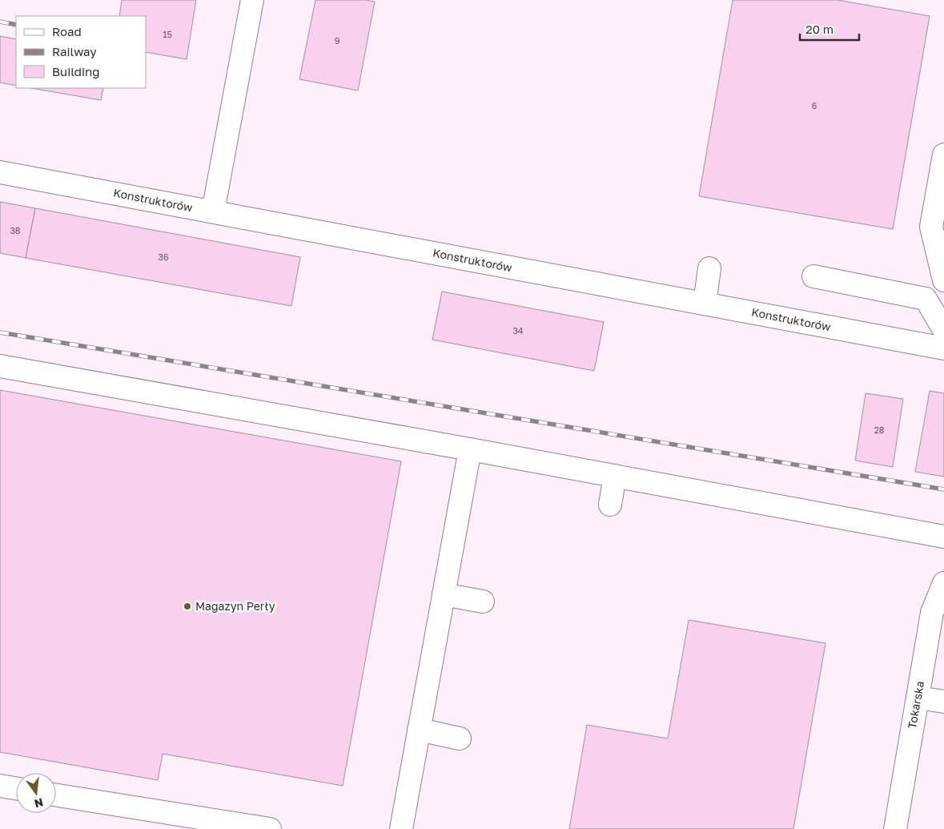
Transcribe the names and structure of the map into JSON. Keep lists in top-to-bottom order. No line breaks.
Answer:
{"streets":{"lane":["Konstruktorów","Tokarska"]},"places":["Magazyn Perły"],"house_numbers":["15","9","6","38","36","34","28"],"legend":["Road","Railway","Building"],"scale_bar":"20 m","north":"bottom"}
